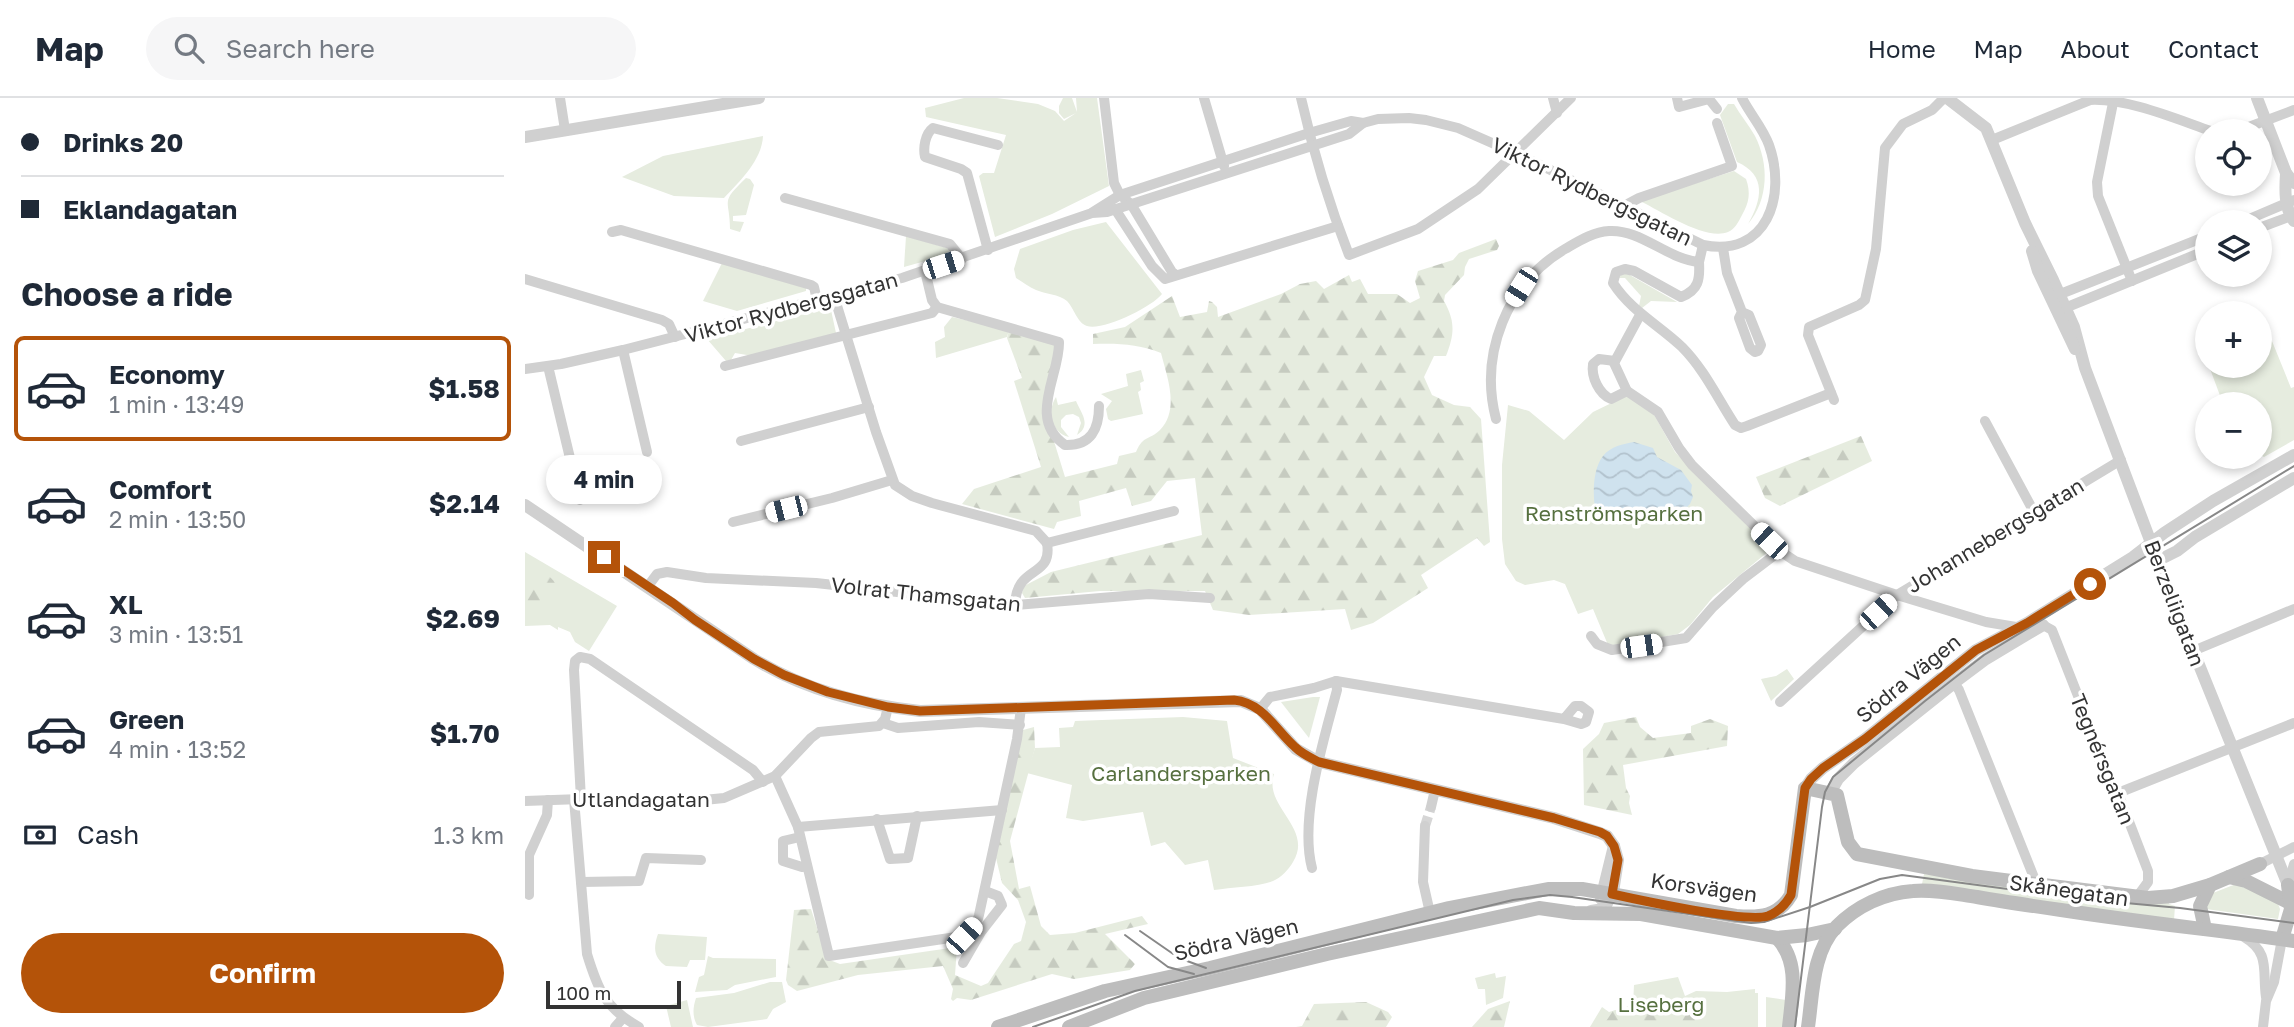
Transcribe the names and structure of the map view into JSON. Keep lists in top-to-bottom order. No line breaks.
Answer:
{"streets":{"main road":["Södra Vägen","Korsvägen","Skånegatan"],"street":["Viktor Rydbergsgatan","Johannebergsgatan","Volrat Thamsgatan","Berzeliigatan","Tegnérsgatan","Utlandagatan"]},"crossings":[["Johannebergsgatan","Berzeliigatan"],["Berzeliigatan","Södra Vägen"],["Södra Vägen","Tegnérsgatan"],["Södra Vägen","Korsvägen"],["Södra Vägen","Skånegatan"],["Tegnérsgatan","Skånegatan"],["Korsvägen","Skånegatan"]],"parks":["Renströmsparken","Carlandersparken","Liseberg"],"scale_bar":"100 m","page":{"header":"Map","search":"Search here","nav":["Home","Map","About","Contact"],"banner":["Drinks 20","Eklandagatan"],"map_buttons":["+","−"],"heading":"Choose a ride","list":[{"name":"Economy","note":"1 min · 13:49","value":"$1.58"},{"name":"Comfort","note":"2 min · 13:50","value":"$2.14"},{"name":"XL","note":"3 min · 13:51","value":"$2.69"},{"name":"Green","note":"4 min · 13:52","value":"$1.70"}],"bubble":"4 min","pay":["Cash","1.3 km"],"buttons":"Confirm","scale":"100 m"}}
